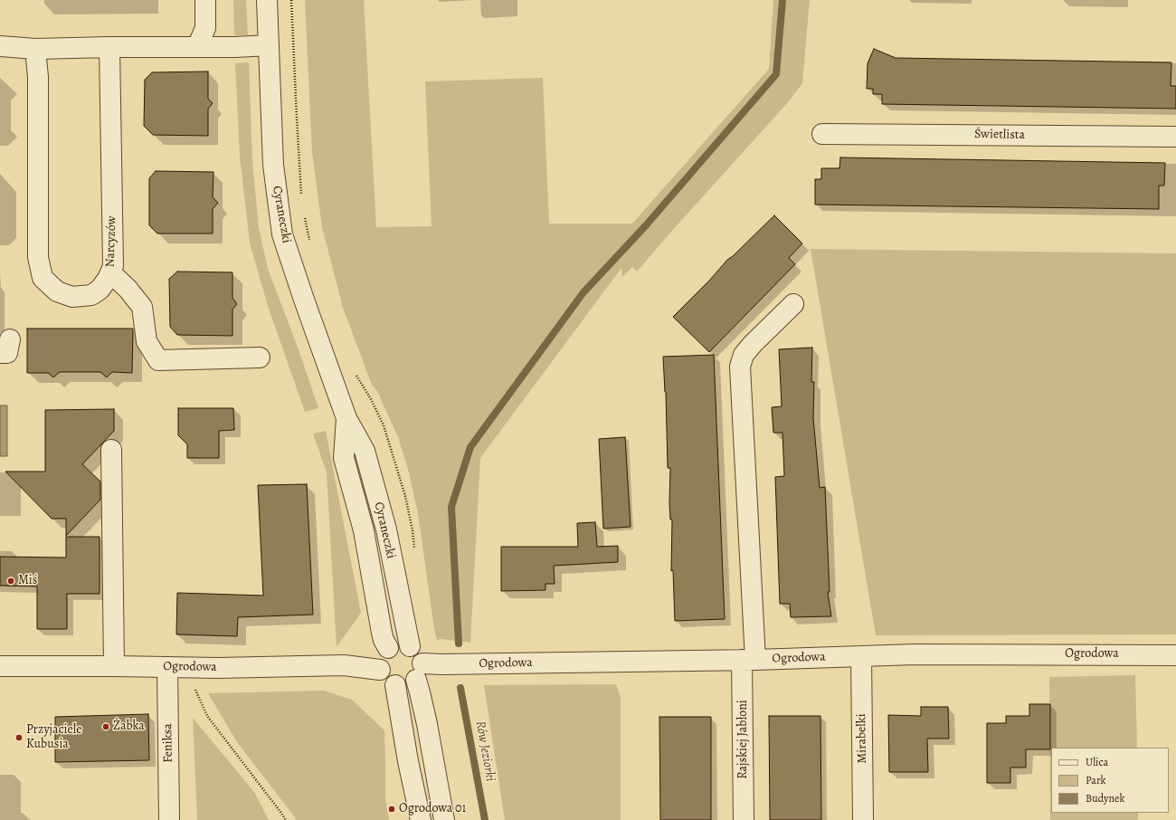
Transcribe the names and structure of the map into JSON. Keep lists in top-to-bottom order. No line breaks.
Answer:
{"streets":{"street":["Świetlista","Cyraneczki","Narcyzów","Ogrodowa","Mirabelki","Rajskiej Jabłoni","Feniksa"]},"crossings":[["Cyraneczki","Ogrodowa"],["Ogrodowa","Mirabelki"],["Ogrodowa","Rajskiej Jabłoni"],["Ogrodowa","Feniksa"]],"water":["Rów Jeziorki"],"places":["Miś","Żabka","Przyjaciele Kubusia","Ogrodowa 01"],"legend":["Ulica","Park","Budynek"]}
